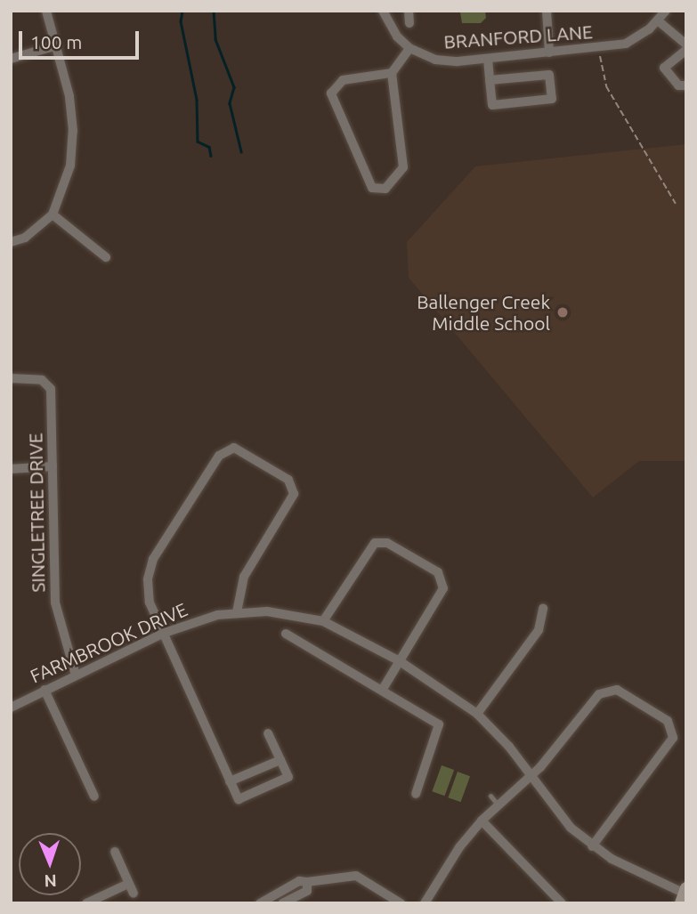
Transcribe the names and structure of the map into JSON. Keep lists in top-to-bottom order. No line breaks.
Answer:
{"streets":{"street":["BRANFORD LANE","SINGLETREE DRIVE","FARMBROOK DRIVE"]},"crossings":[["SINGLETREE DRIVE","FARMBROOK DRIVE"]],"places":["Ballenger Creek Middle School"],"scale_bar":"100 m","north":"bottom"}
